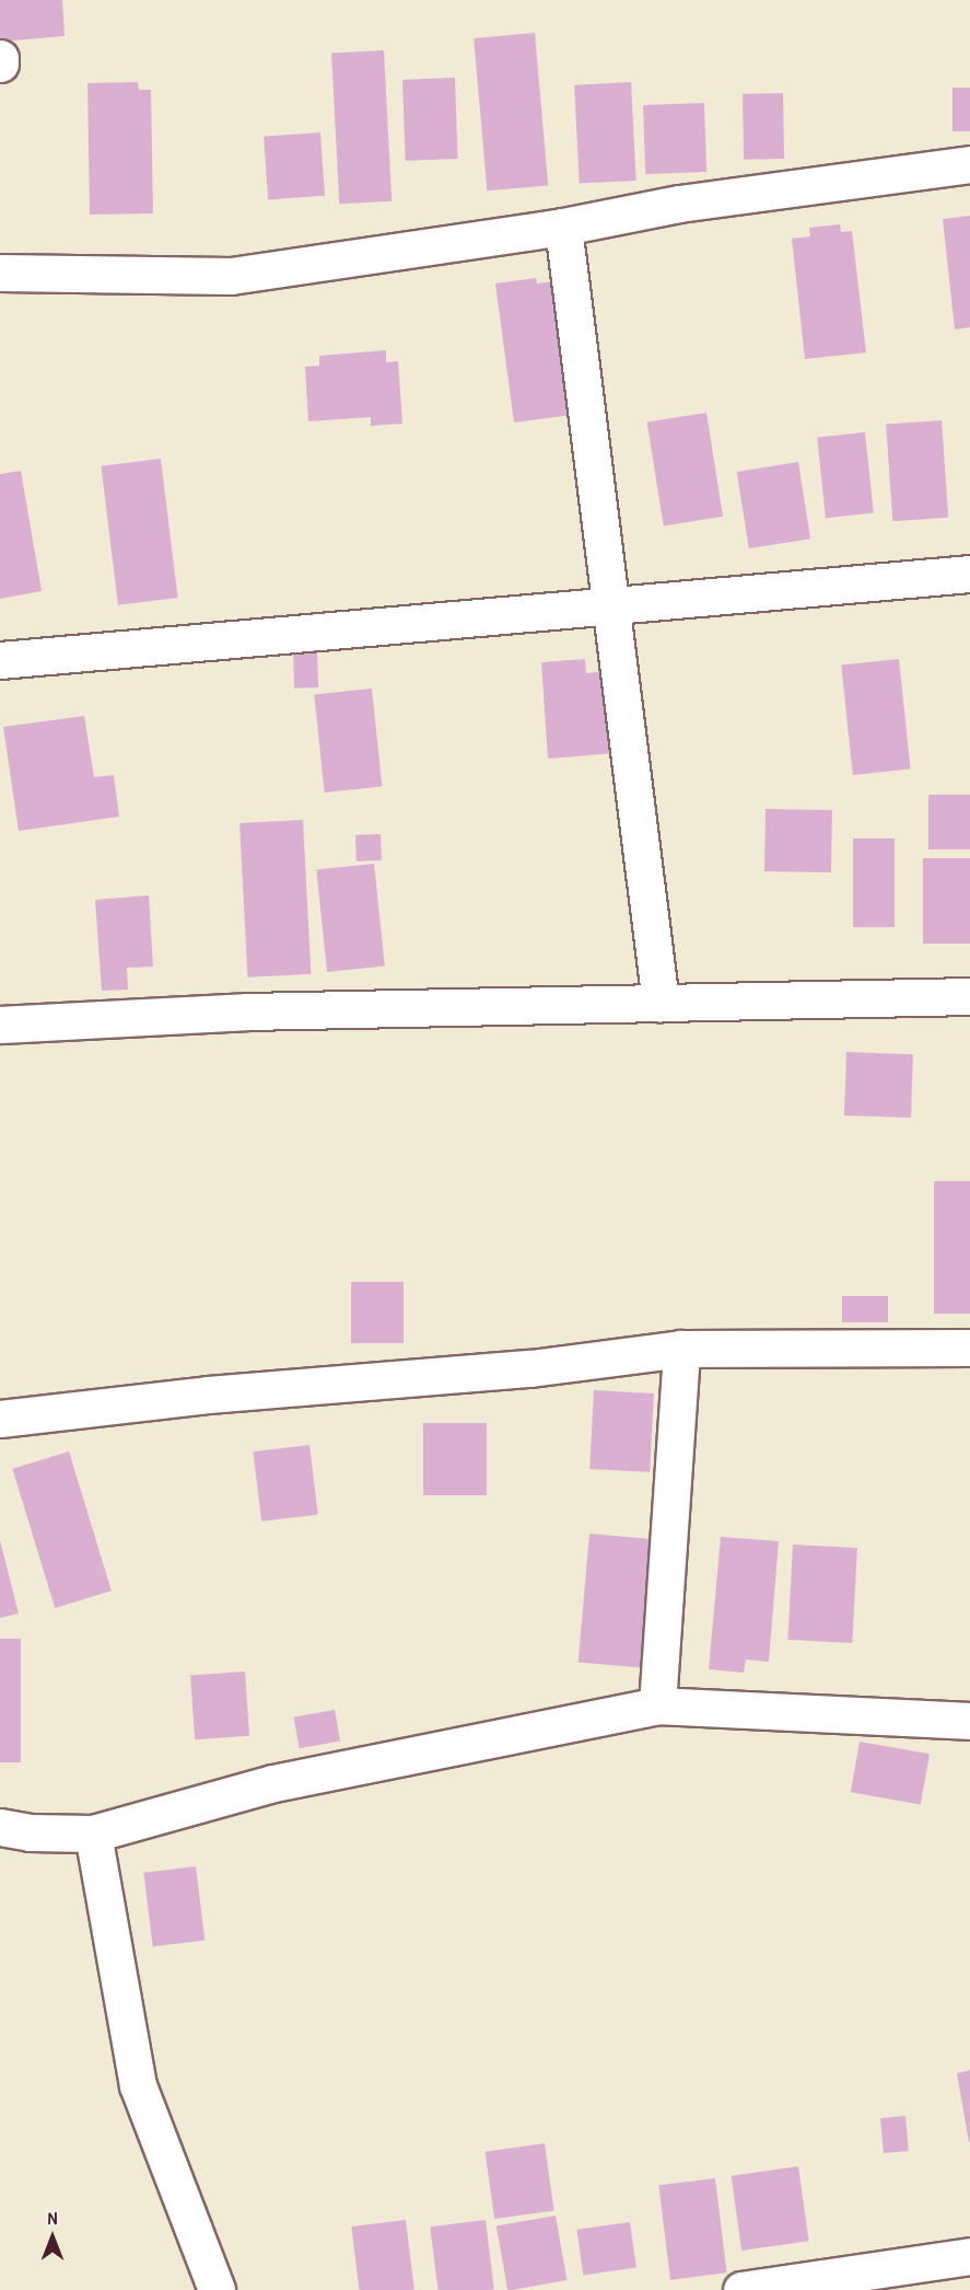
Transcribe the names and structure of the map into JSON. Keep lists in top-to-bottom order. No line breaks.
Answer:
{"north":"top"}
